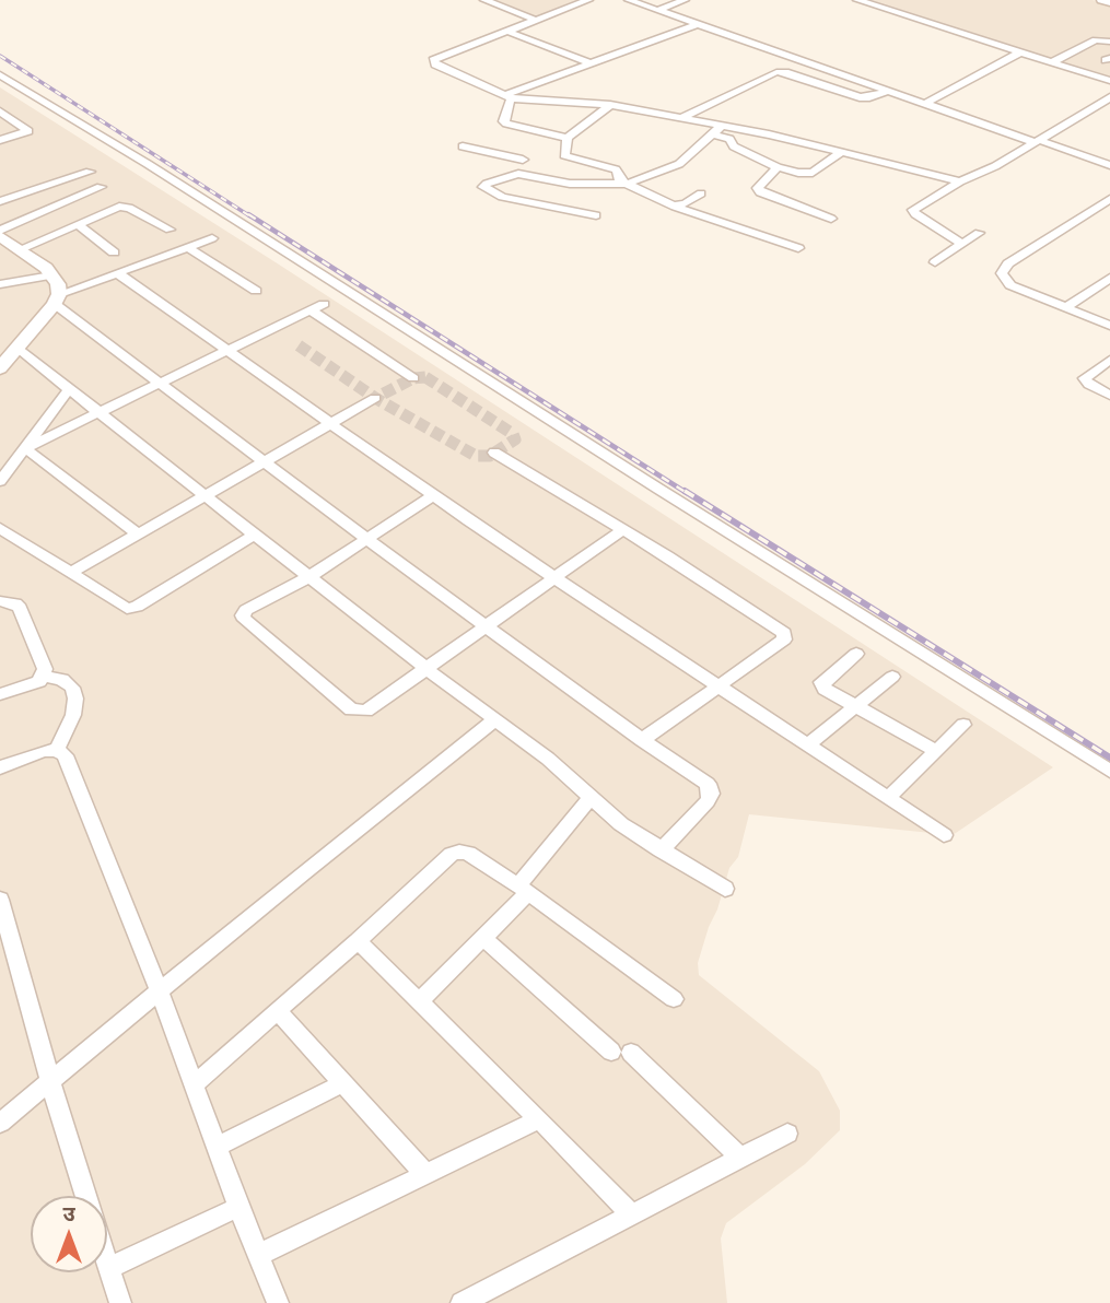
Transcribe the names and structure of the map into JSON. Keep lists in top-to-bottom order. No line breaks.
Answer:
{"north":"top"}
